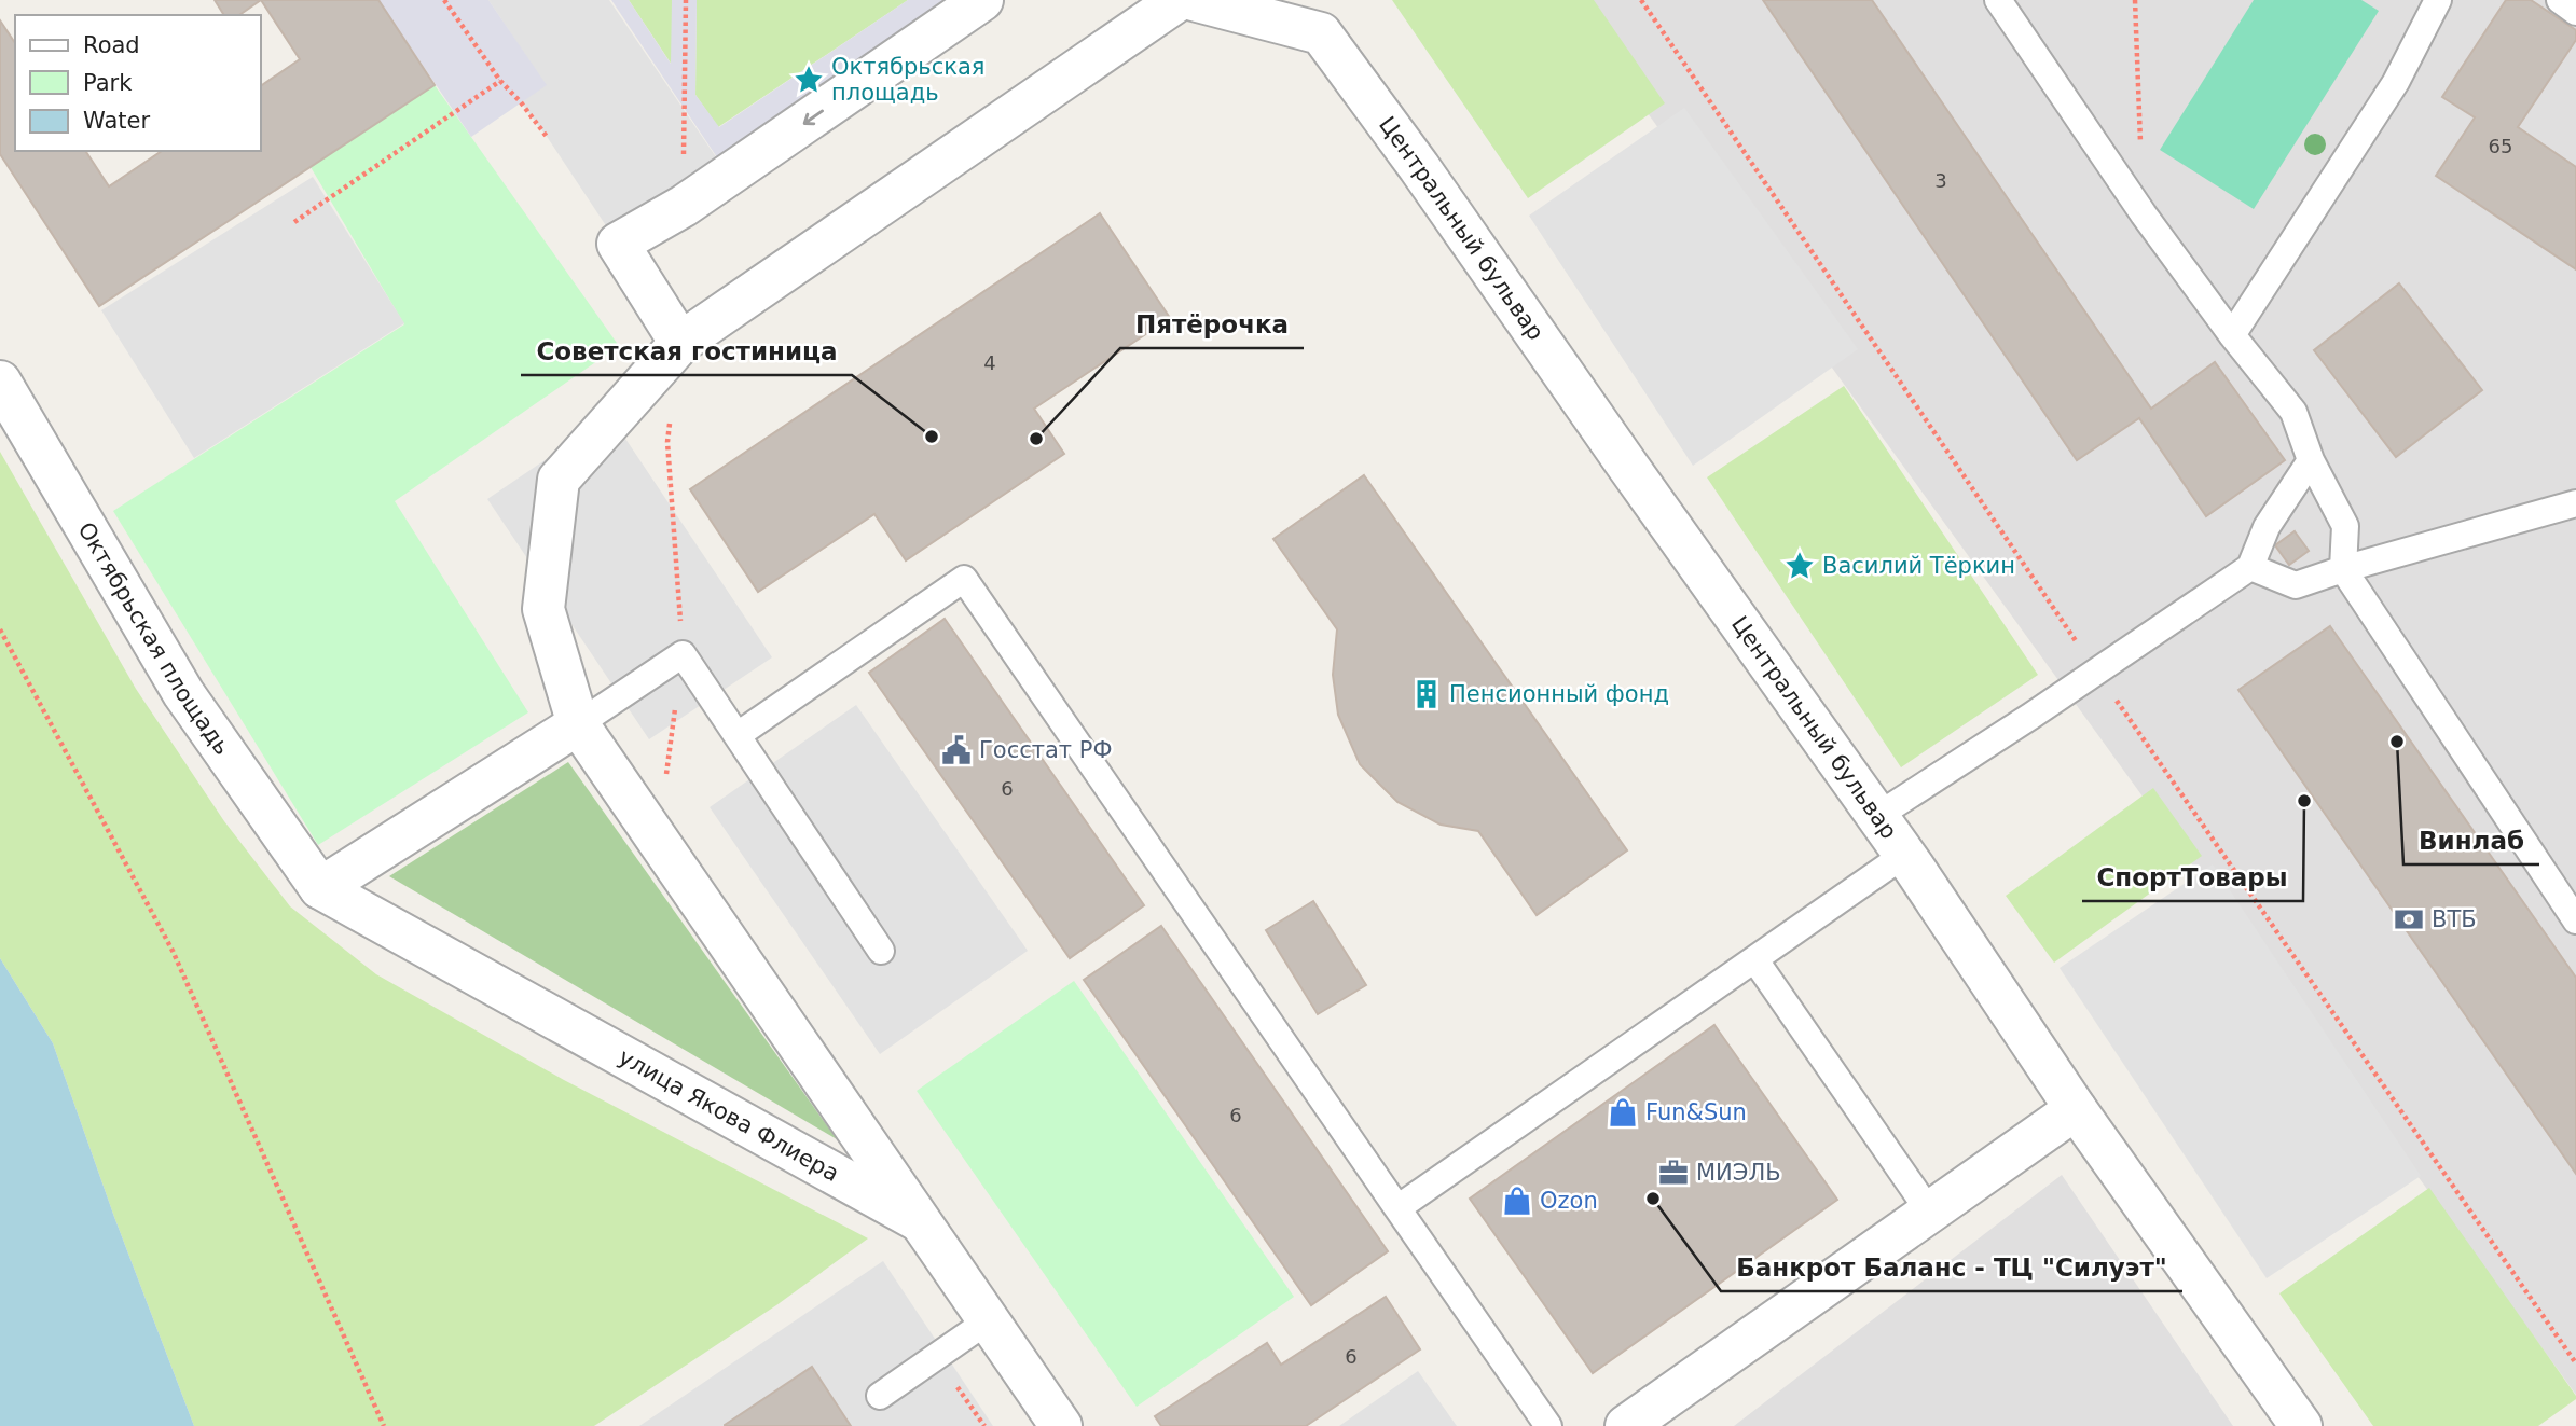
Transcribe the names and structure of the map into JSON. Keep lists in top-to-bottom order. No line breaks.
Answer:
{"streets":{"street":["Центральный бульвар","Октябрьская площадь","улица Якова Флиера"]},"crossings":[["Октябрьская площадь","улица Якова Флиера"]],"places":{"place":["Октябрьская площадь","Василий Тёркин"],"other":["Советская гостиница","Пятёрочка","Винлаб","СпортТовары","Банкрот Баланс - ТЦ \"Силуэт\""],"building":["Пенсионный фонд"],"public building":["Госстат РФ"],"bank":["ВТБ"],"shop":["Fun&Sun","Ozon"],"office":["МИЭЛЬ"]},"house_numbers":["65","3","4","6","6","6"],"legend":["Road","Park","Water"]}
